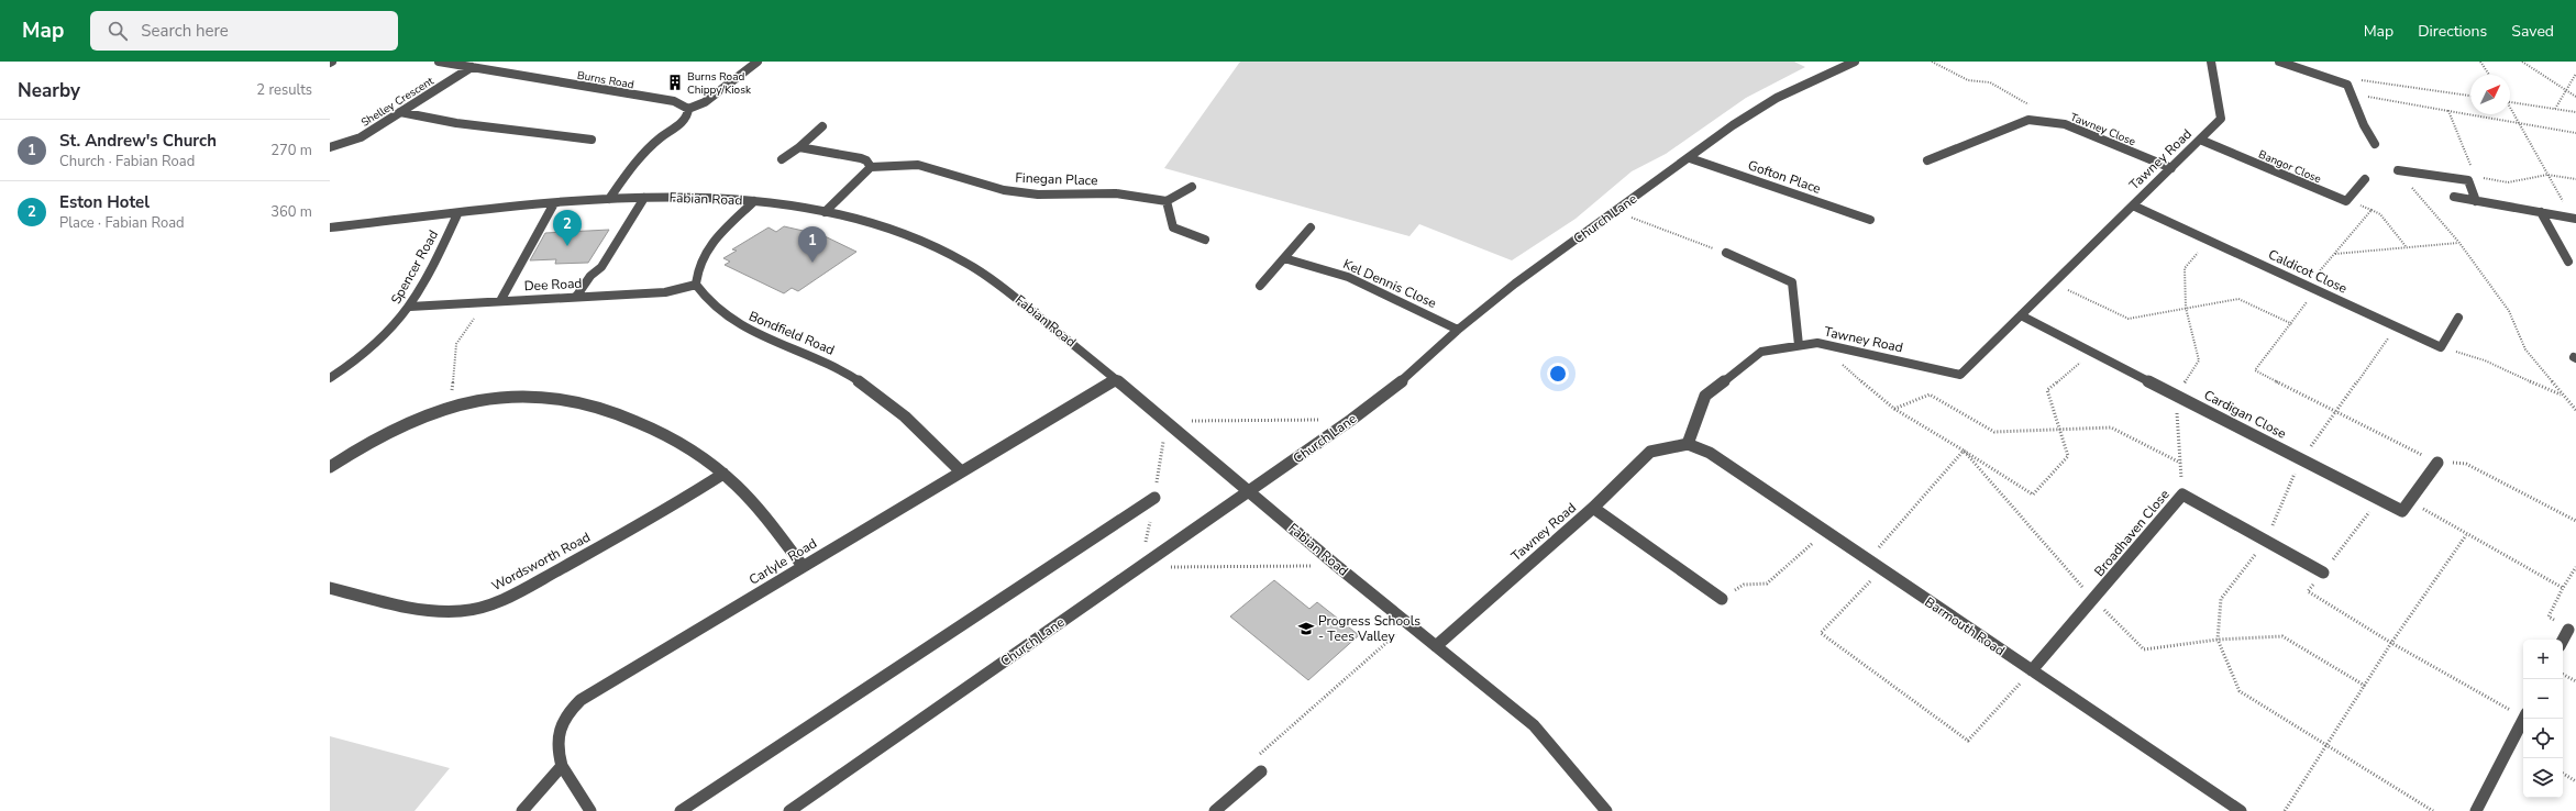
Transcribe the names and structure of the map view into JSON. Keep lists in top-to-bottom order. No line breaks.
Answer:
{"streets":{"street":["Burns Road","Shelley Crescent","Tawney Close","Tawney Road","Bangor Close","Gofton Place","Finegan Place","Fabian Road","Church Lane","Spencer Road","Caldicot Close","Kel Dennis Close","Dee Road","Bondfield Road","Cardigan Close","Broadhaven Close","Wordsworth Road","Carlyle Road","Barmouth Road"]},"crossings":[["Burns Road","Shelley Crescent"],["Tawney Close","Tawney Road"],["Tawney Road","Bangor Close"],["Tawney Road","Fabian Road"],["Tawney Road","Caldicot Close"],["Tawney Road","Cardigan Close"],["Tawney Road","Barmouth Road"],["Gofton Place","Church Lane"],["Fabian Road","Church Lane"],["Fabian Road","Spencer Road"],["Fabian Road","Carlyle Road"],["Church Lane","Kel Dennis Close"],["Spencer Road","Dee Road"],["Dee Road","Bondfield Road"],["Bondfield Road","Carlyle Road"],["Broadhaven Close","Barmouth Road"]],"places":{"building":["Burns Road Chippy/Kiosk"],"school or university":["Progress Schools - Tees Valley"]},"north":"top right","page":{"header":"Map","search":"Search here","nav":["Map","Directions","Saved"],"heading":["Nearby","2 results"],"list":[{"mark":"1","name":"St. Andrew's Church","note":"Church · Fabian Road","value":"270 m"},{"mark":"2","name":"Eston Hotel","note":"Place · Fabian Road","value":"360 m"}],"pins":["2","1"],"map_buttons":["+","−"]}}
